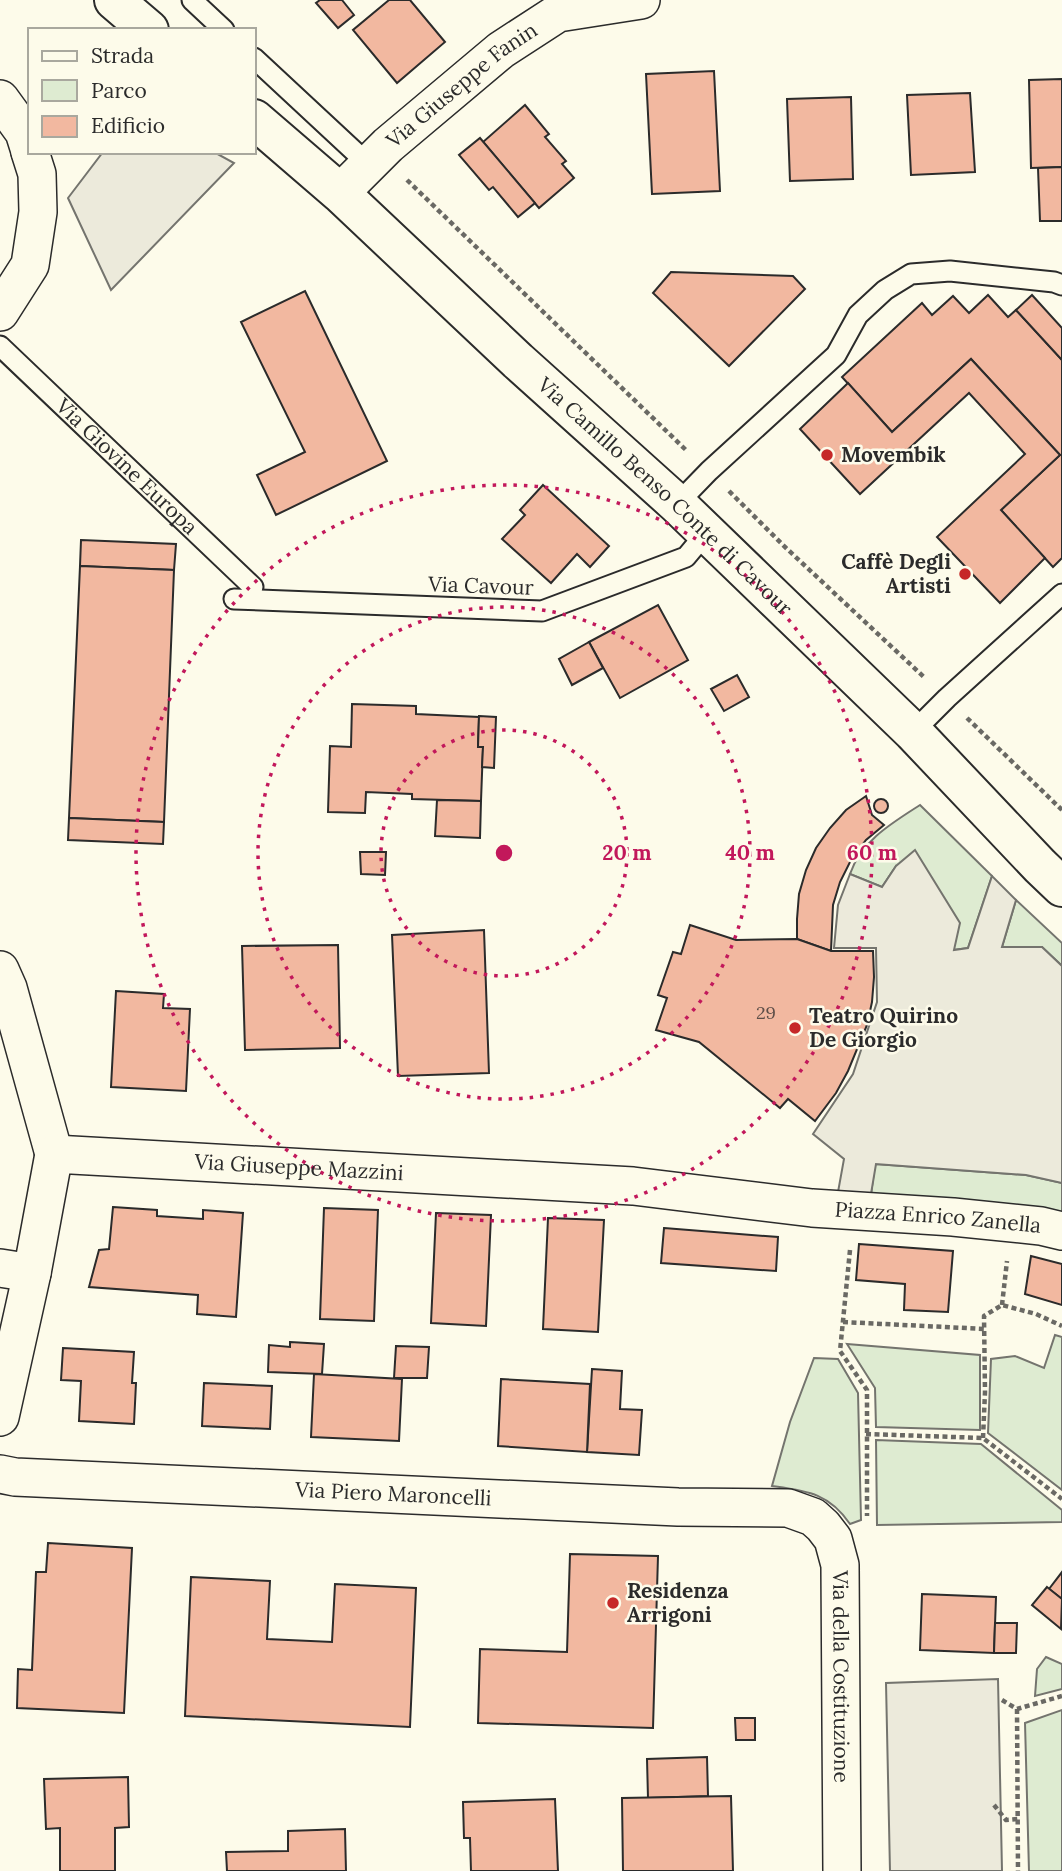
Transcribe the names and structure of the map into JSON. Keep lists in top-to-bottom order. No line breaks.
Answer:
{"streets":{"main road":["Via Camillo Benso Conte di Cavour"],"street":["Via Giuseppe Fanin","Via Giuseppe Mazzini","Piazza Enrico Zanella","Via Piero Maroncelli","Via della Costituzione"],"lane":["Via Giovine Europa","Via Cavour"]},"crossings":[["Via Giuseppe Fanin","Via Camillo Benso Conte di Cavour"],["Via Camillo Benso Conte di Cavour","Via Cavour"],["Via Giuseppe Mazzini","Piazza Enrico Zanella"],["Via Piero Maroncelli","Via della Costituzione"]],"places":["Movembik","Caffè Degli Artisti","Teatro Quirino De Giorgio","Residenza Arrigoni"],"house_numbers":["29"],"legend":["Strada","Parco","Edificio"],"rings":["20 m","40 m","60 m"]}
